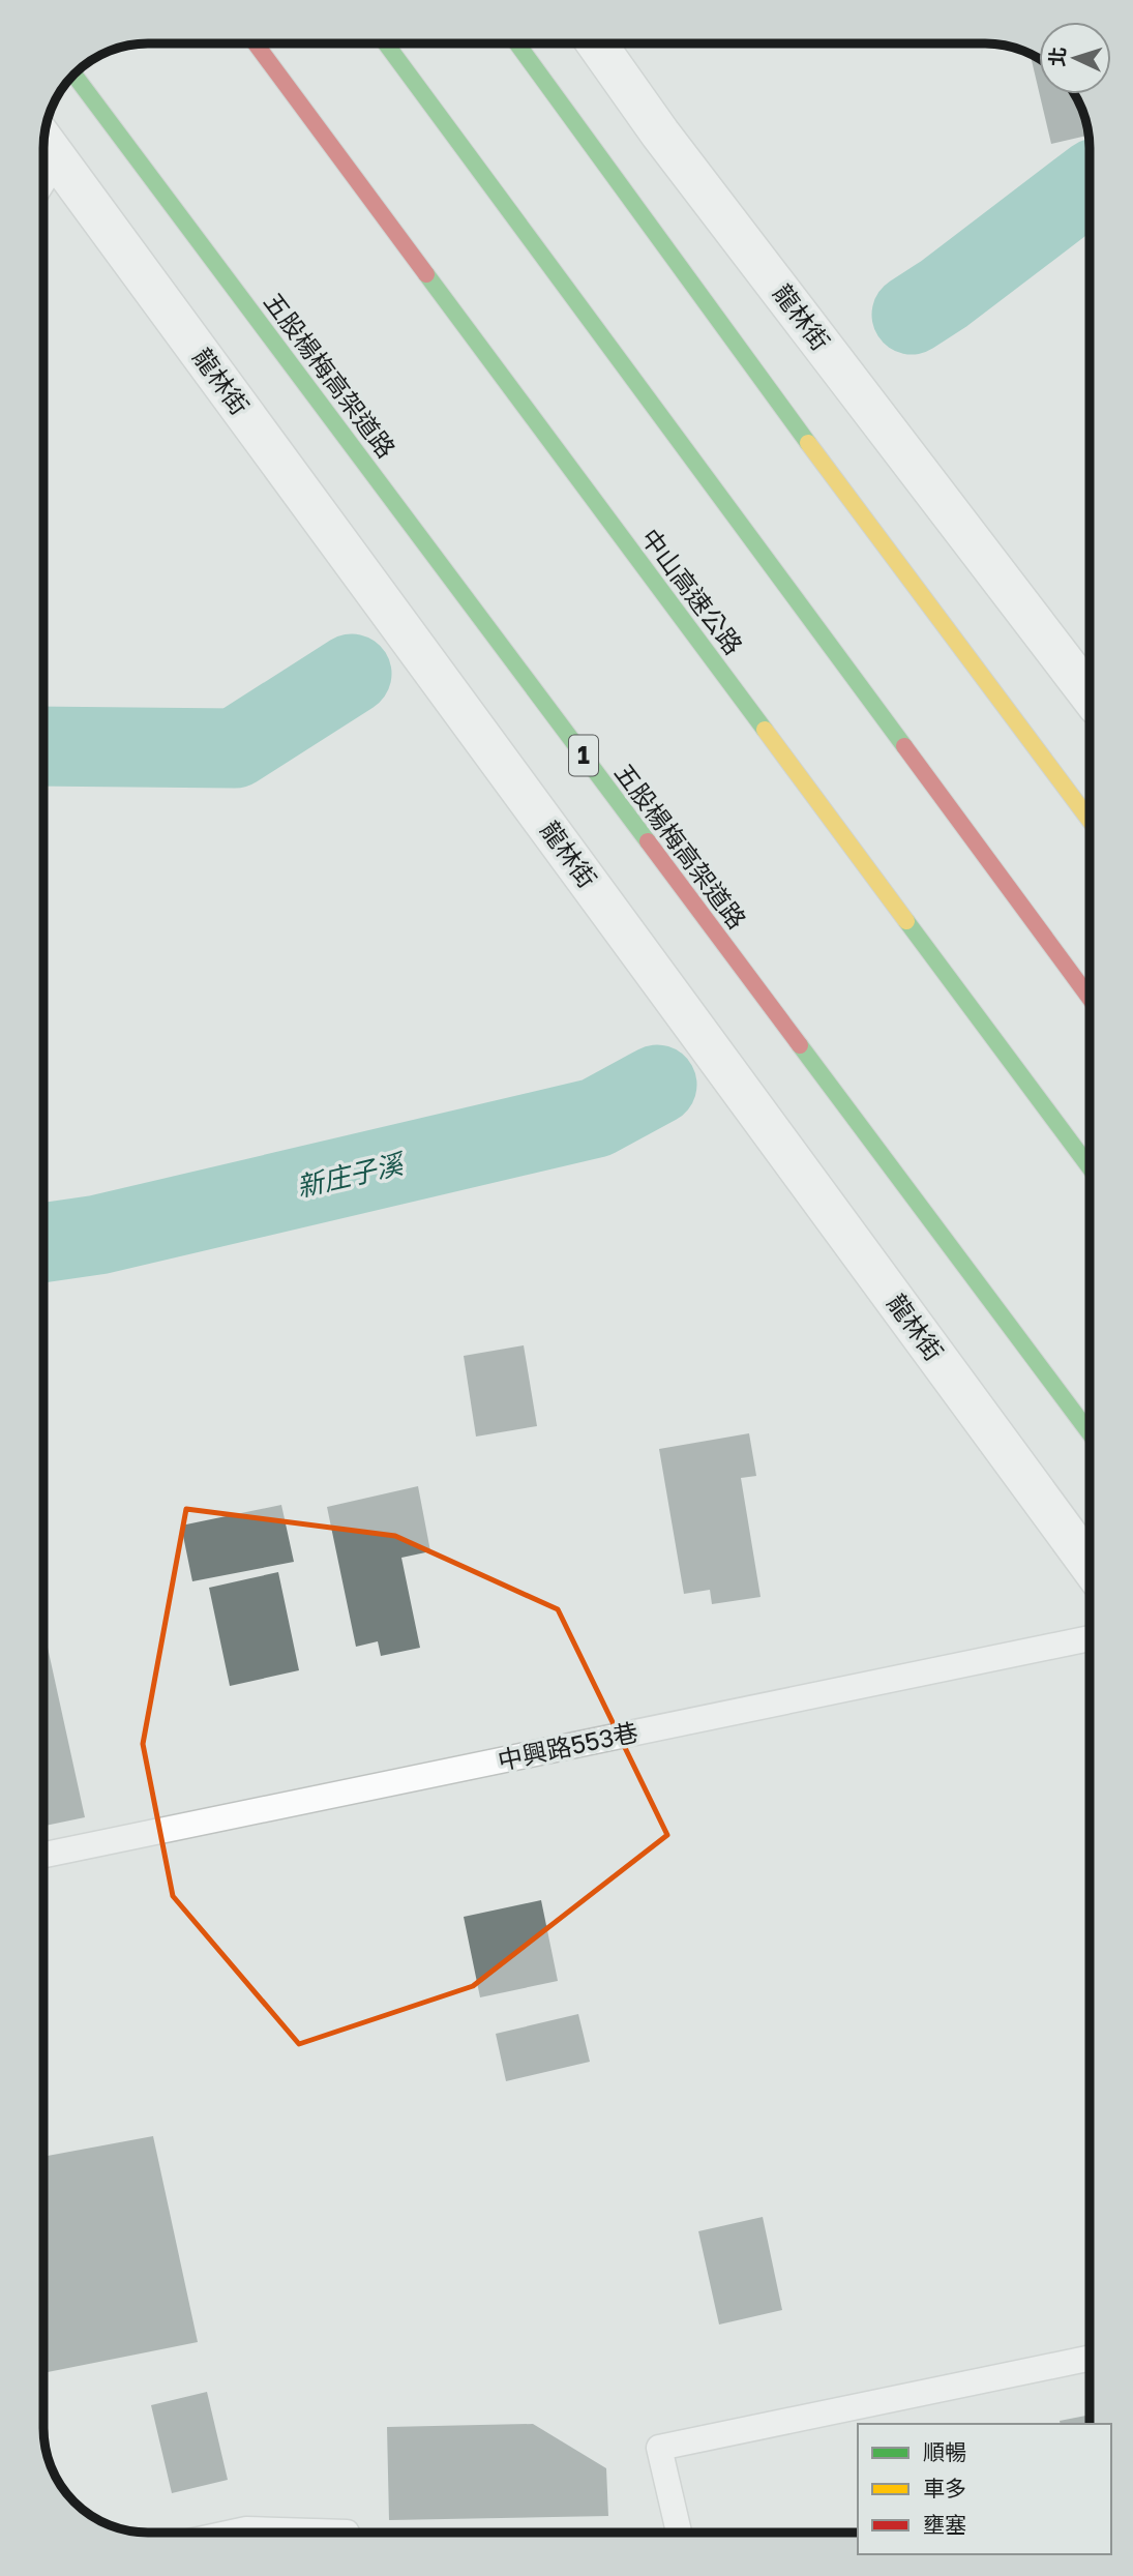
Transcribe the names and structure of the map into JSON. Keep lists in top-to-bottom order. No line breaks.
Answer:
{"streets":{"highway":["五股楊梅高架道路","中山高速公路","1"],"street":["龍林街"],"lane":["中興路553巷"]},"water":["新庄子溪"],"legend":["順暢","車多","壅塞"],"north":"left"}
